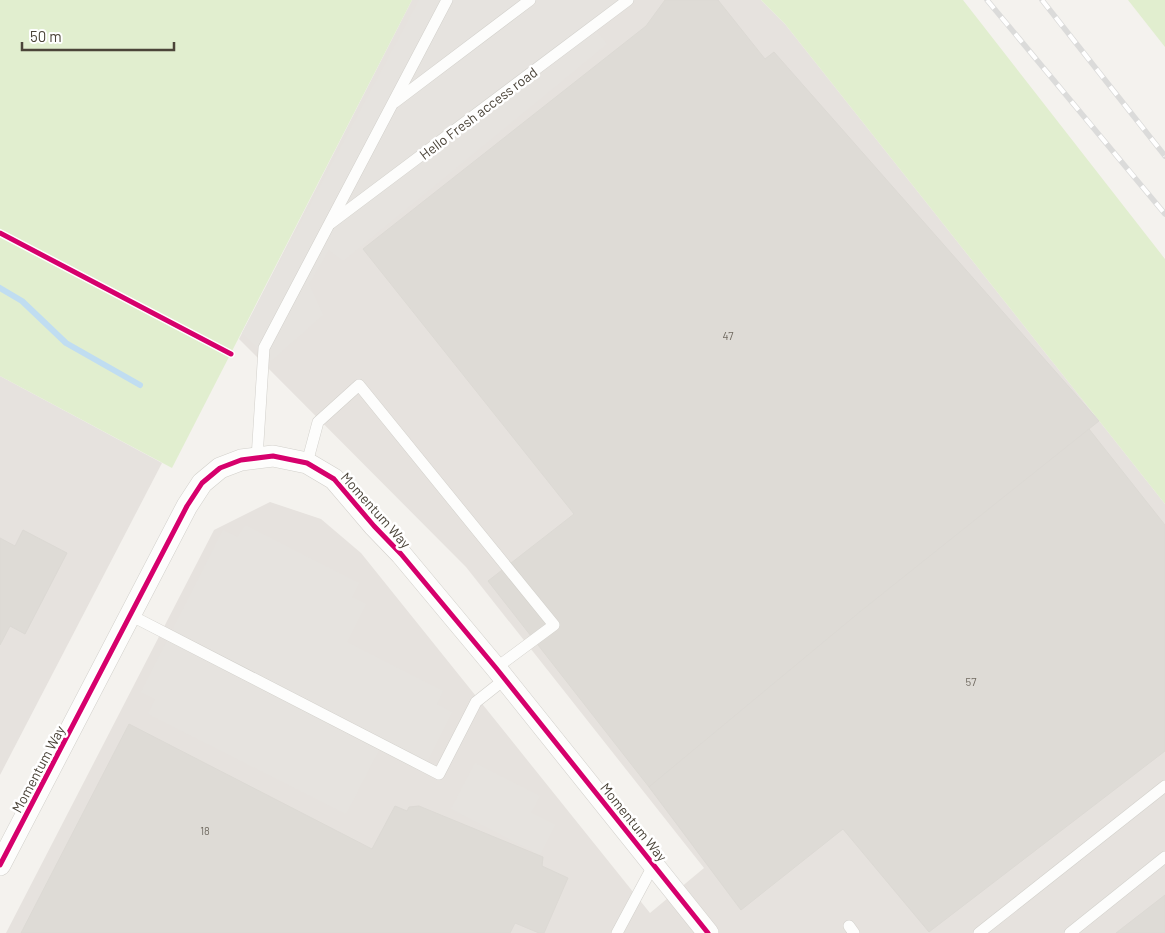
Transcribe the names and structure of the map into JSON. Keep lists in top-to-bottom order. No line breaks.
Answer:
{"streets":{"street":["Momentum Way"],"lane":["Hello Fresh access road"]},"crossings":[["Hello Fresh access road","Momentum Way"]],"house_numbers":["47","57","18"],"scale_bar":"50 m"}
